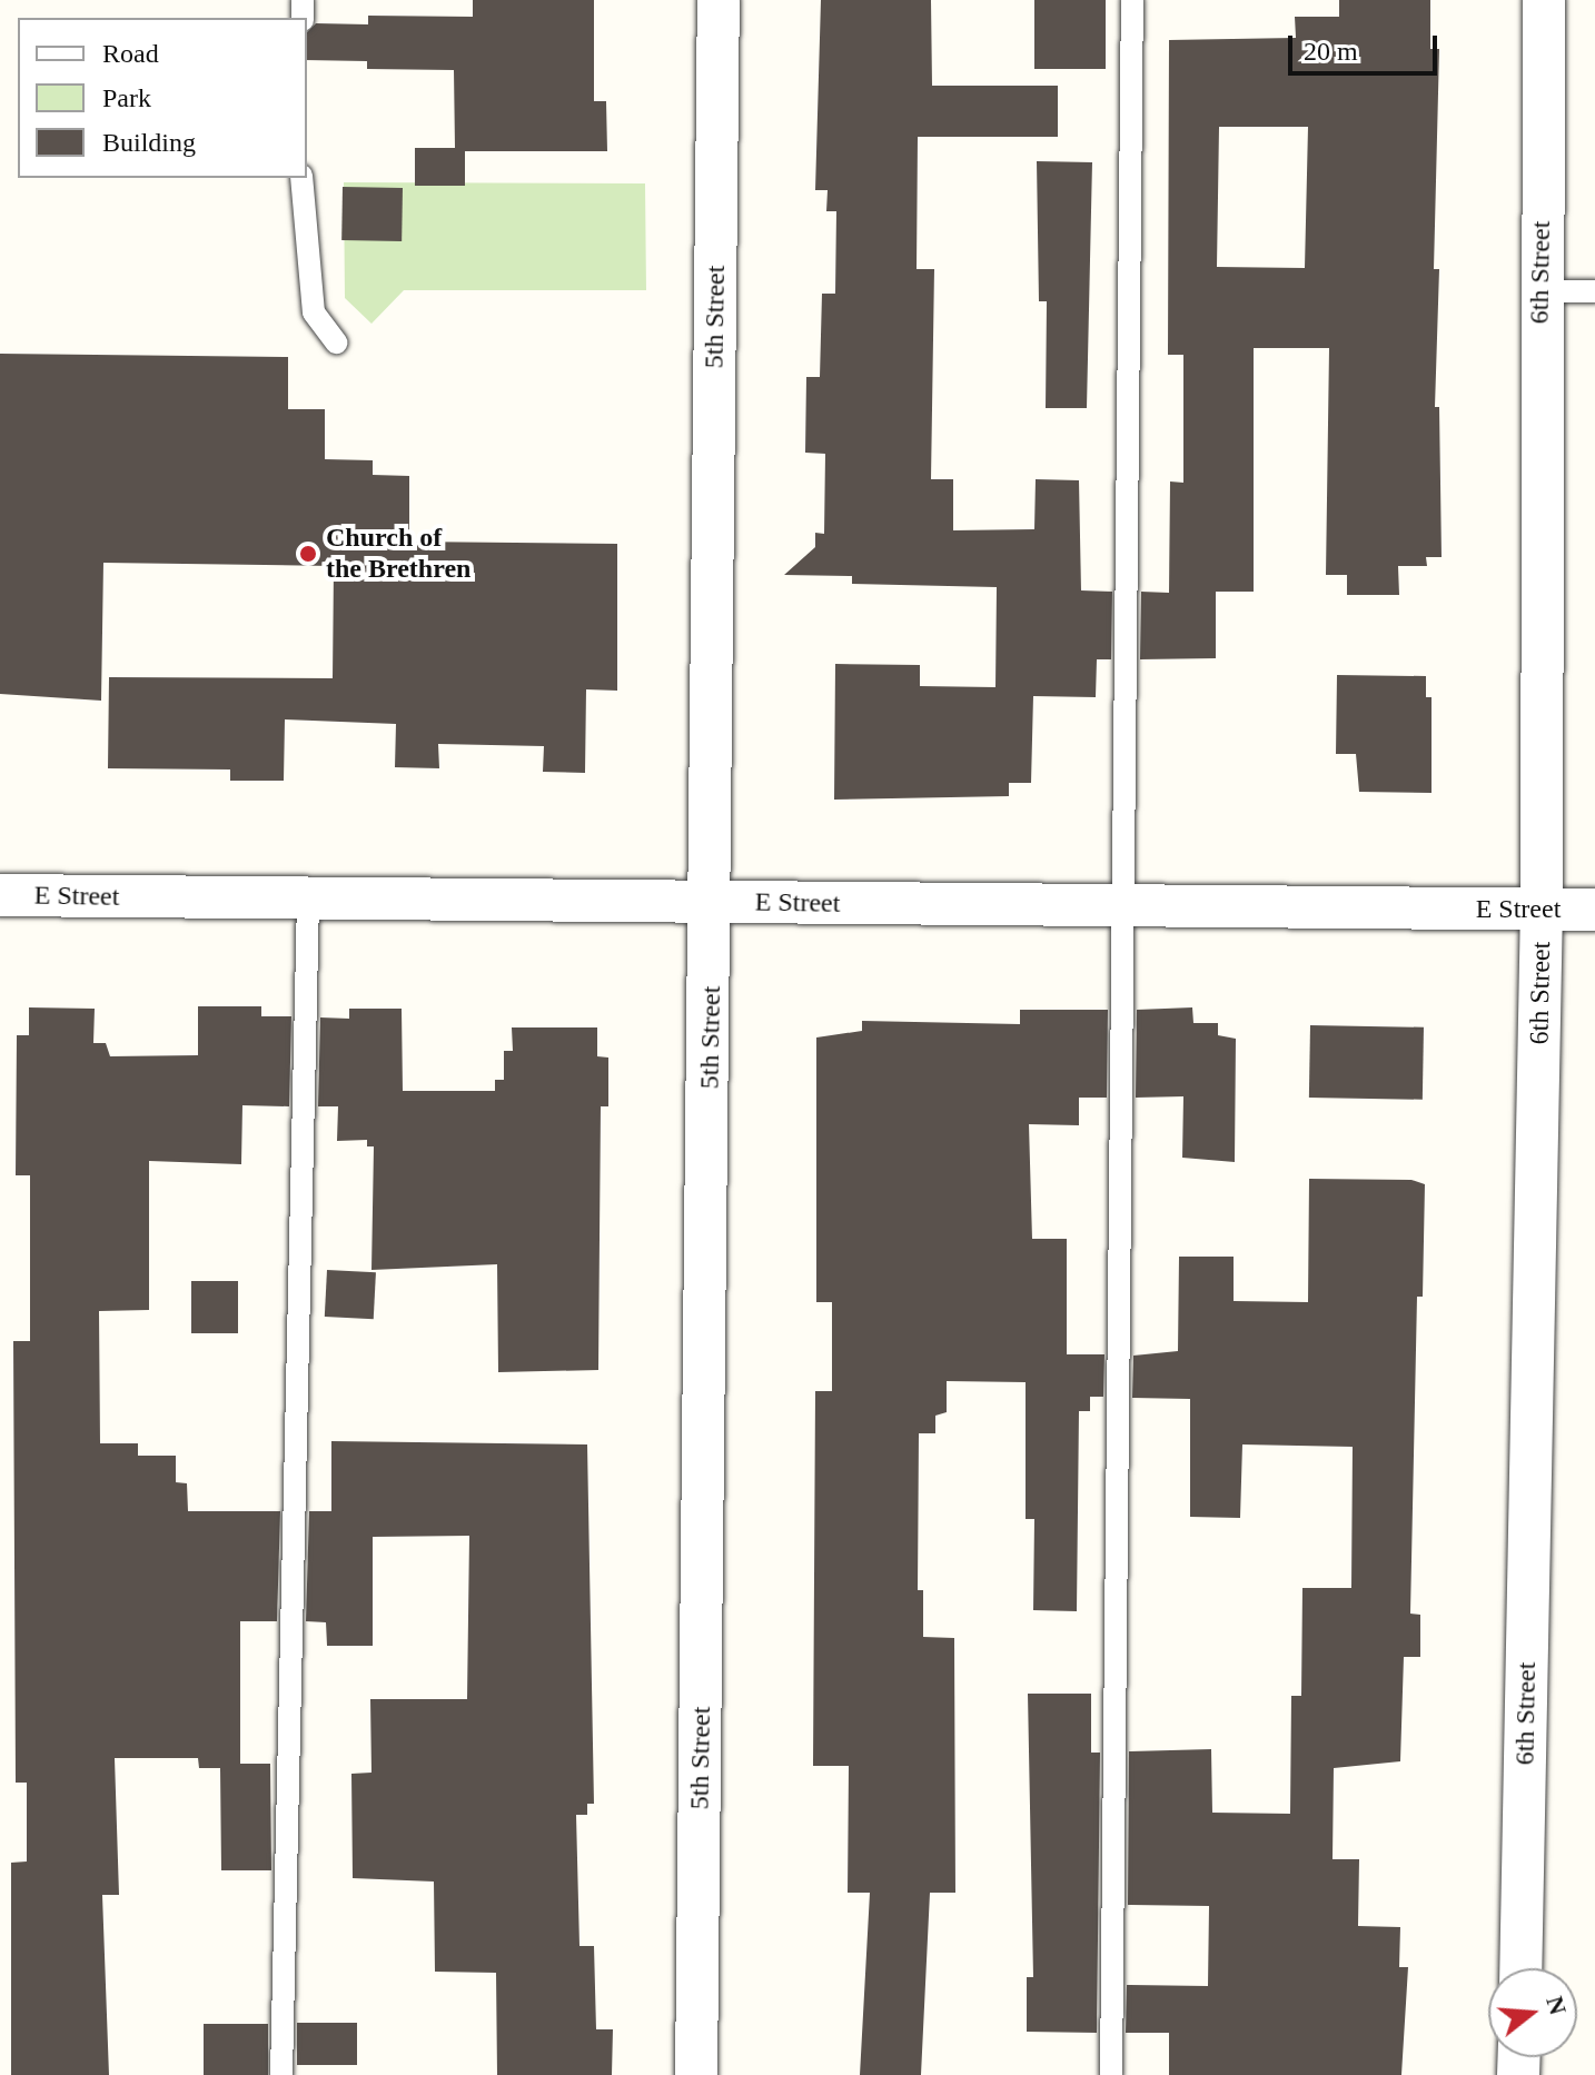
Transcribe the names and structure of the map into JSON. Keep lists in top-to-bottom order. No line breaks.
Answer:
{"streets":{"street":["6th Street","5th Street","E Street"]},"crossings":[["6th Street","E Street"],["5th Street","E Street"]],"places":["Church of the Brethren"],"legend":["Road","Park","Building"],"scale_bar":"20 m","north":"right"}
